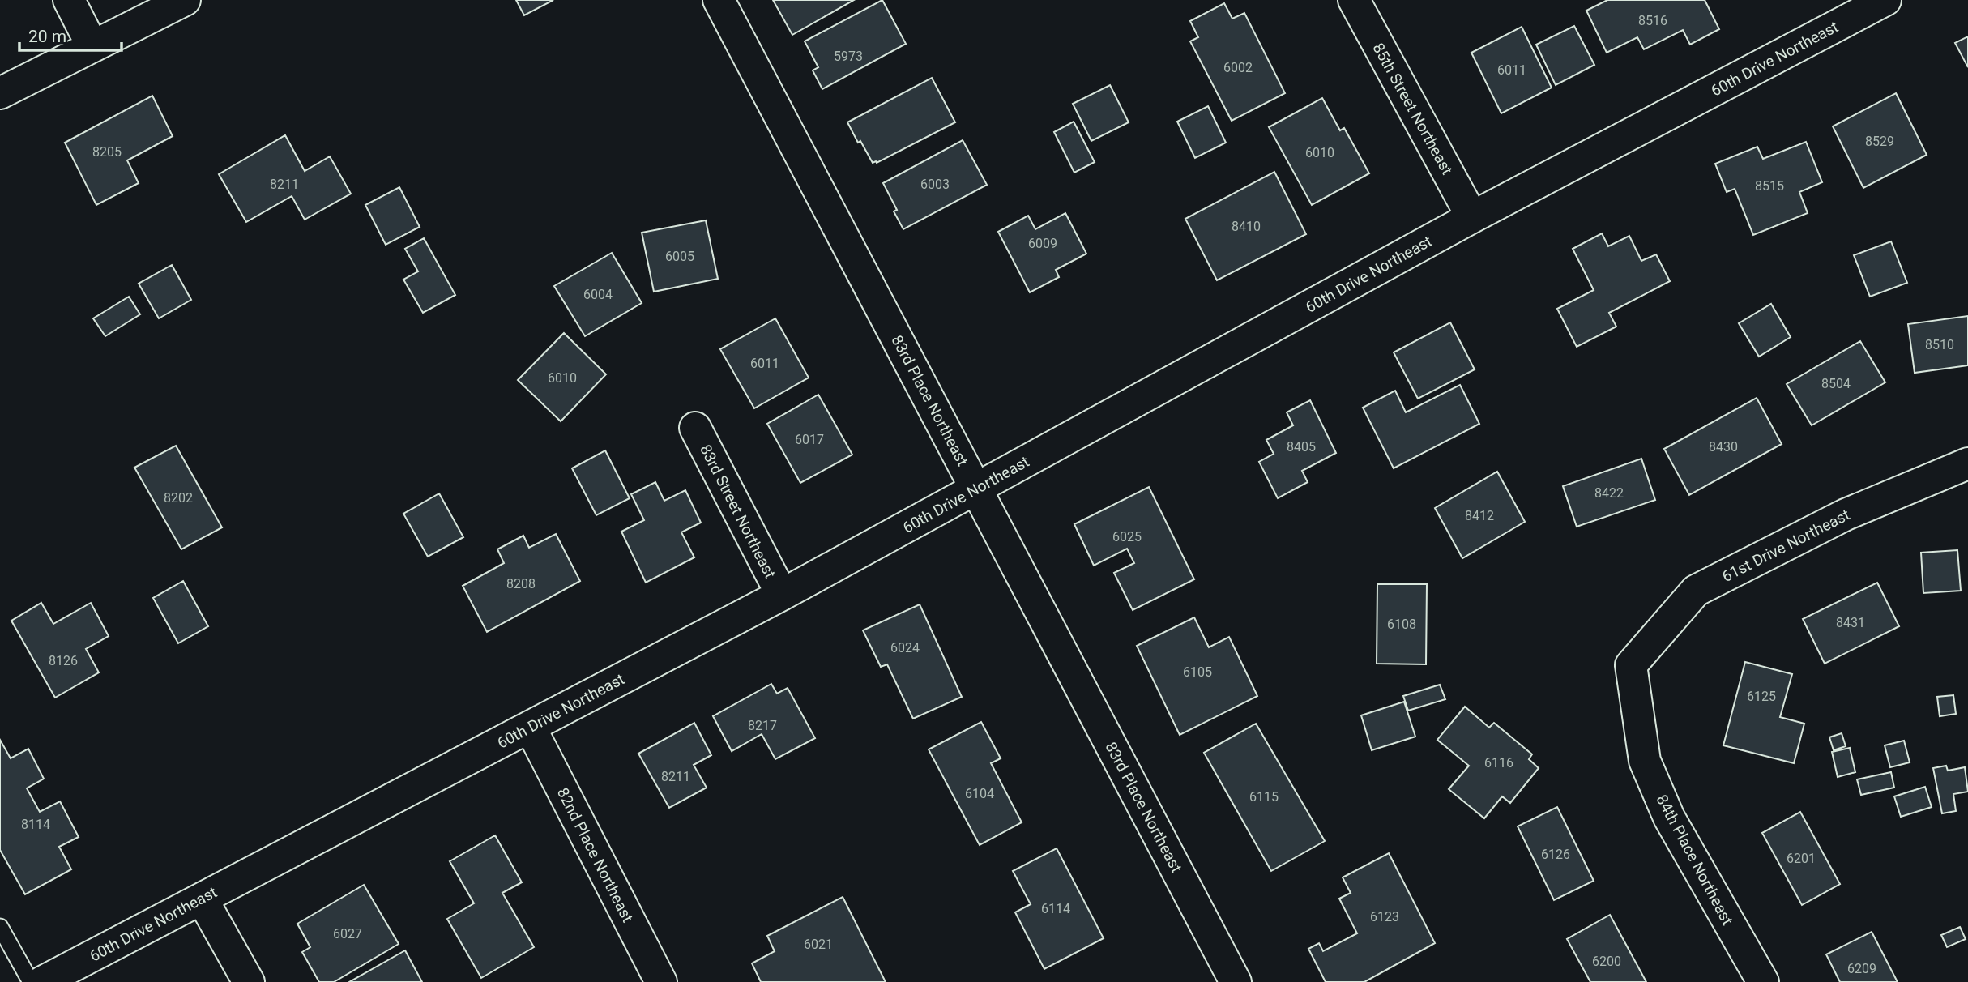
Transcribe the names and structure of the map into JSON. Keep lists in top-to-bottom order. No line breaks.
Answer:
{"streets":{"street":["60th Drive Northeast","85th Street Northeast","83rd Place Northeast","83rd Street Northeast","61st Drive Northeast","82nd Place Northeast","84th Place Northeast"]},"crossings":[["60th Drive Northeast","85th Street Northeast"],["60th Drive Northeast","83rd Place Northeast"],["60th Drive Northeast","83rd Street Northeast"],["60th Drive Northeast","82nd Place Northeast"],["61st Drive Northeast","84th Place Northeast"]],"house_numbers":["8516","5973","6002","6011","8529","8205","6010","8211","6003","8515","8410","6009","6005","6004","8510","6011","6010","8504","6017","8405","8430","8422","8202","8412","6025","8208","8431","6108","6024","8126","6105","6125","8217","6116","8211","6104","6115","8114","6126","6201","6114","6123","6027","6021","6200","6209"],"scale_bar":"20 m"}
